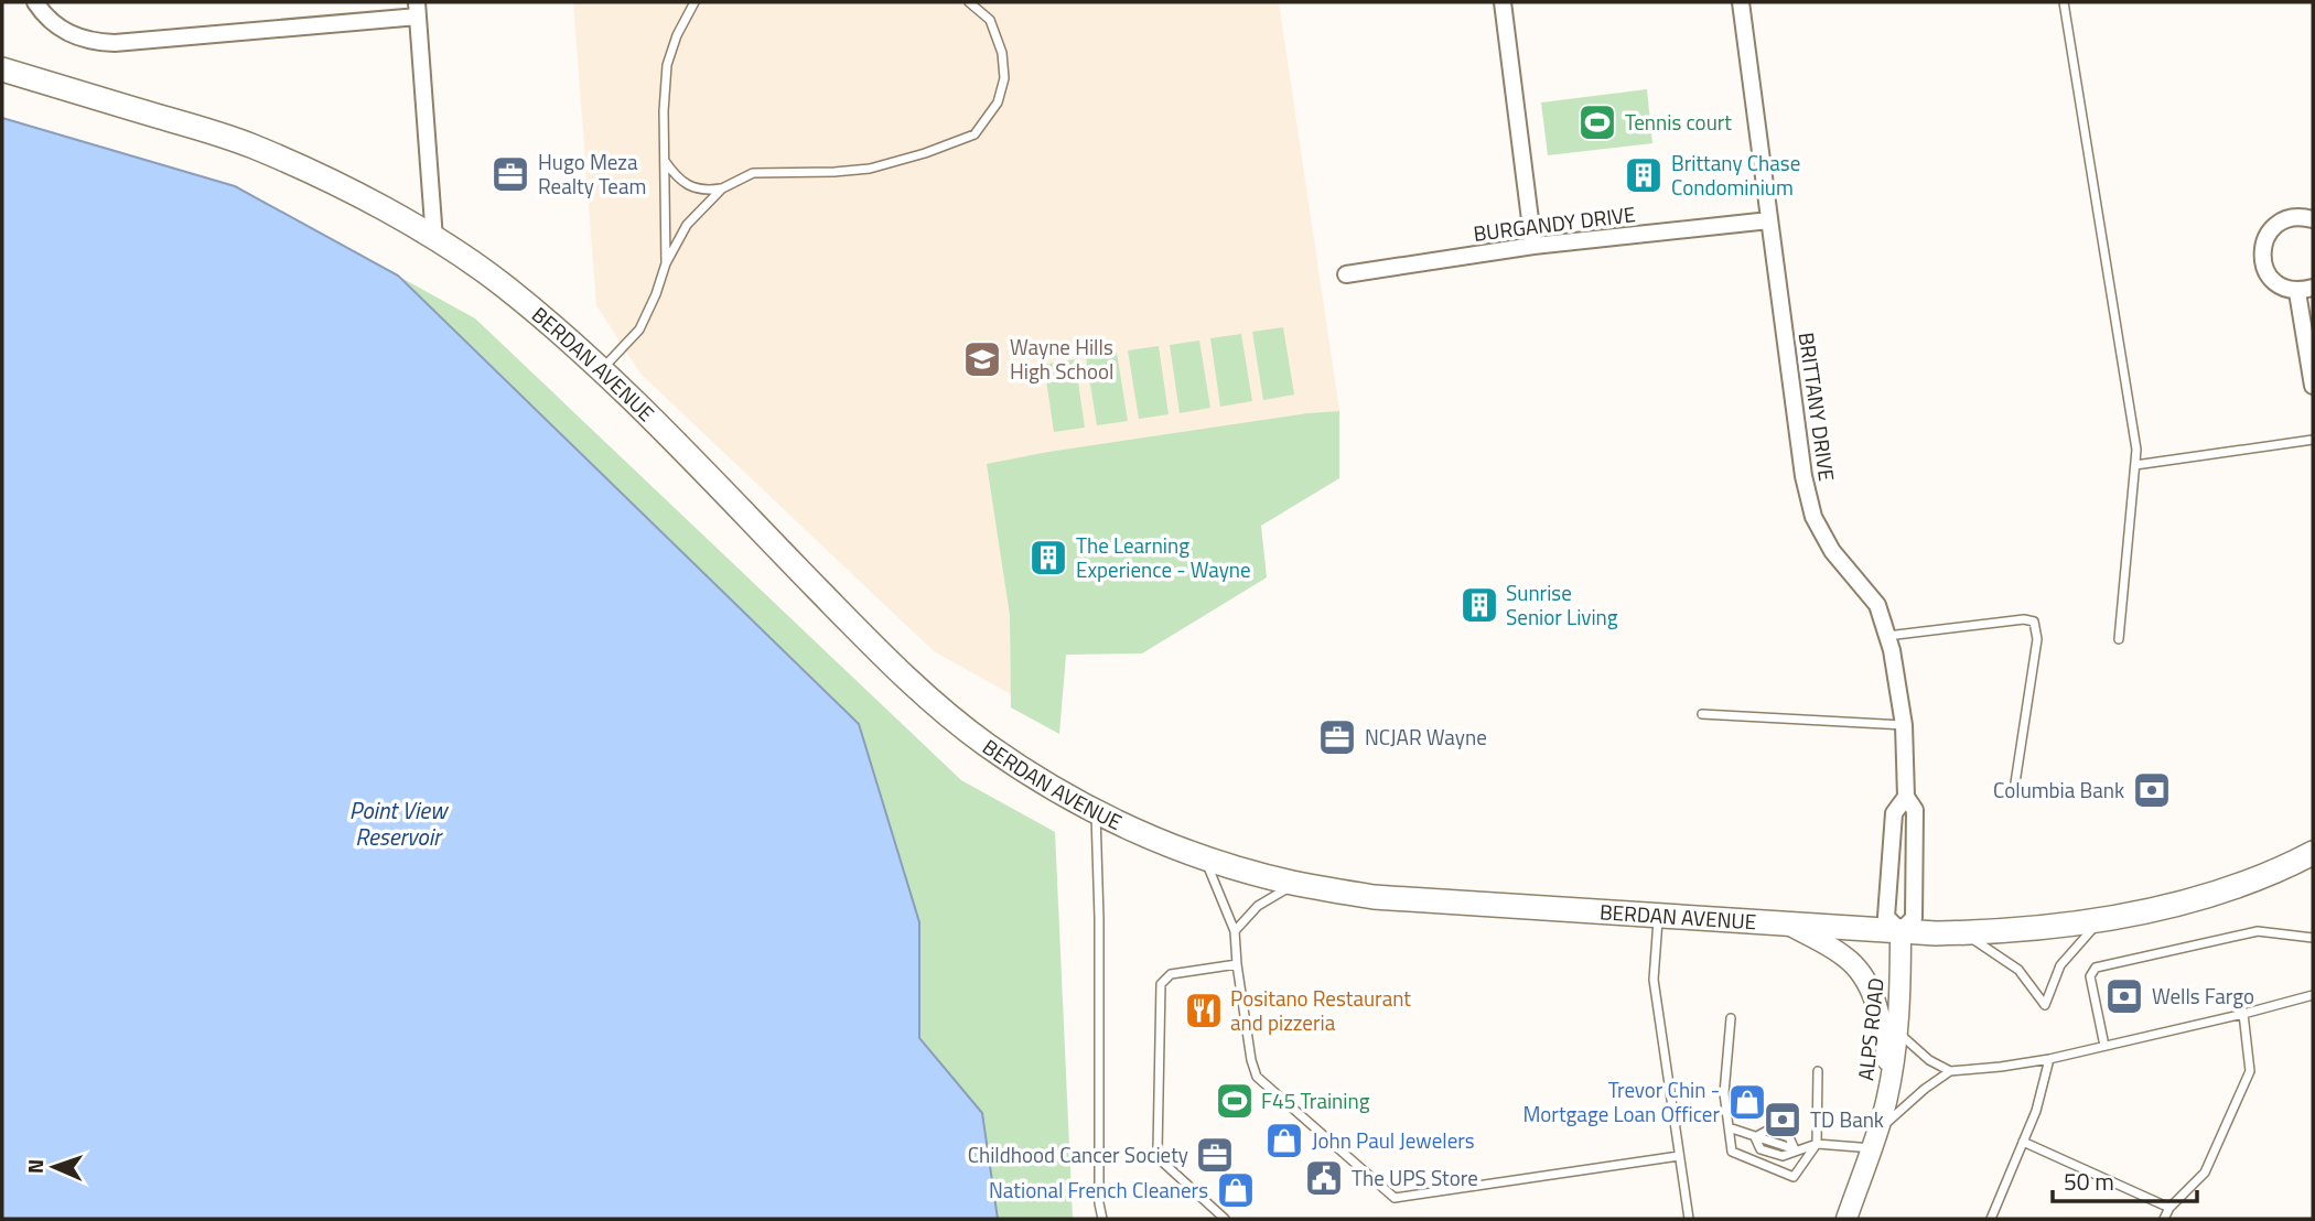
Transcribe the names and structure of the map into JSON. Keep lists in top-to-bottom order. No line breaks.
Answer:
{"streets":{"main road":["BERDAN AVENUE"],"street":["BURGANDY DRIVE","BRITTANY DRIVE","ALPS ROAD"]},"crossings":[["BURGANDY DRIVE","BRITTANY DRIVE"],["BERDAN AVENUE","BRITTANY DRIVE"],["BERDAN AVENUE","ALPS ROAD"],["BRITTANY DRIVE","ALPS ROAD"]],"water":["Point View Reservoir"],"places":{"sports":["Tennis court","F45 Training"],"office":["Hugo Meza Realty Team","NCJAR Wayne","Childhood Cancer Society"],"building":["Brittany Chase Condominium","The Learning Experience - Wayne","Sunrise Senior Living"],"school or university":["Wayne Hills High School"],"bank":["Columbia Bank","Wells Fargo","TD Bank"],"restaurant":["Positano Restaurant and pizzeria"],"shop":["Trevor Chin - Mortgage Loan Officer","John Paul Jewelers","National French Cleaners"],"public building":["The UPS Store"]},"scale_bar":"50 m","north":"left"}
